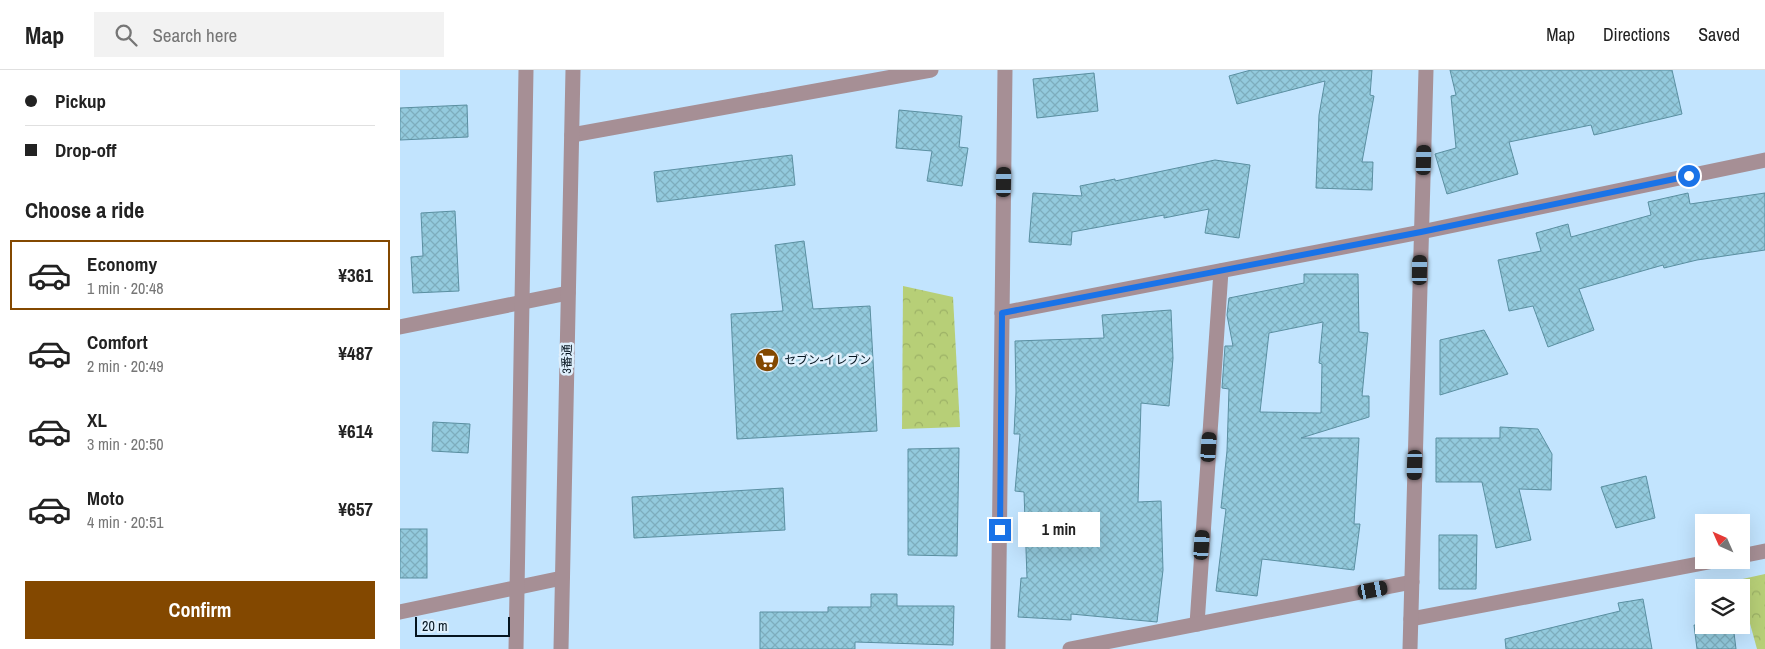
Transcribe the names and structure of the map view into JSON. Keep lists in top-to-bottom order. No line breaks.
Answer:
{"streets":{"street":["3番通"]},"places":{"supermarket":["セブン-イレブン"]},"scale_bar":"20 m","north":"top left","page":{"header":"Map","search":"Search here","nav":["Map","Directions","Saved"],"banner":["Pickup","Drop-off"],"heading":"Choose a ride","list":[{"name":"Economy","note":"1 min · 20:48","value":"¥361"},{"name":"Comfort","note":"2 min · 20:49","value":"¥487"},{"name":"XL","note":"3 min · 20:50","value":"¥614"},{"name":"Moto","note":"4 min · 20:51","value":"¥657"}],"bubble":"1 min","buttons":"Confirm","scale":"20 m"}}
